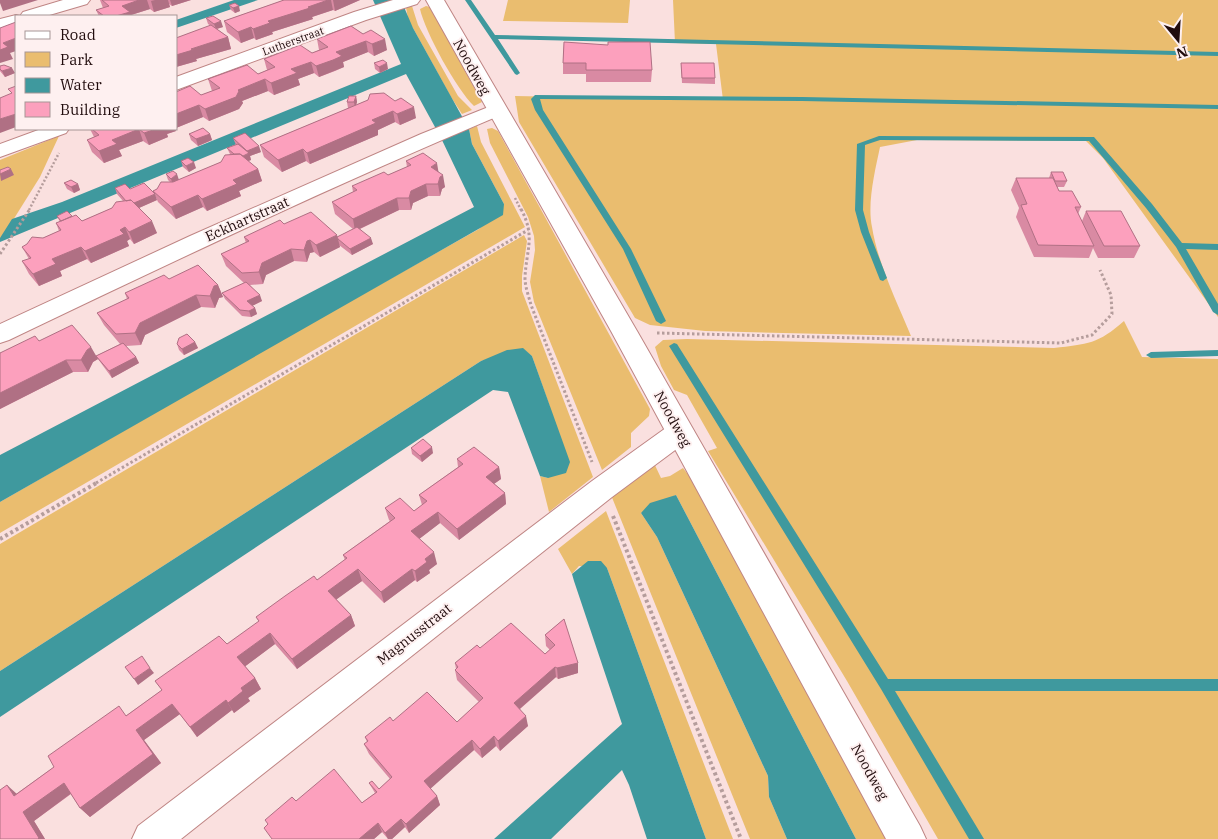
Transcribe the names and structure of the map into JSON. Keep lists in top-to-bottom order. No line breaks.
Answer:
{"streets":{"street":["Lutherstraat","Noodweg","Eckhartstraat","Magnusstraat"]},"crossings":[["Noodweg","Eckhartstraat"],["Noodweg","Magnusstraat"]],"legend":["Road","Park","Water","Building"],"north":"bottom"}
